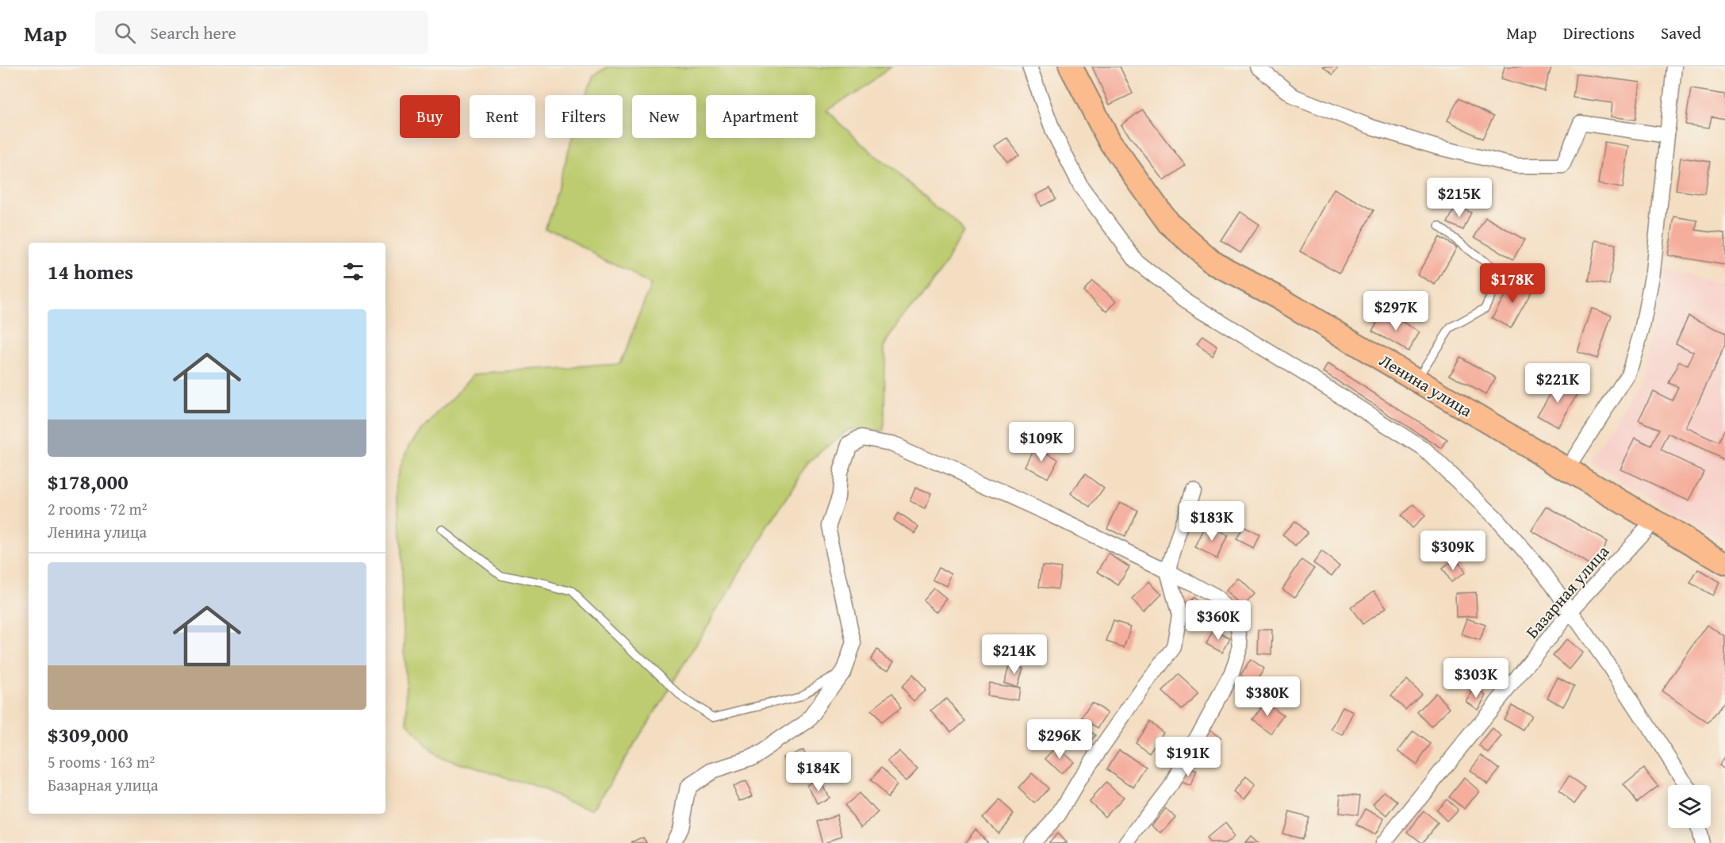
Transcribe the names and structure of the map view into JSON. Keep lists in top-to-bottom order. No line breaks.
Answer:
{"streets":{"main road":["Ленина улица"],"street":["Базарная улица"]},"crossings":[["Ленина улица","Базарная улица"]],"page":{"header":"Map","search":"Search here","nav":["Map","Directions","Saved"],"chip":["Buy","Rent","Filters","New","Apartment"],"price":["$215K","$178K","$297K","$221K","$109K","$183K","$309K","$360K","$214K","$303K","$380K","$296K","$191K","$184K"],"heading":"14 homes","list":[{"name":"$178,000","note":"2 rooms · 72 m² · Ленина улица"},{"name":"$309,000","note":"5 rooms · 163 m² · Базарная улица"}]}}
